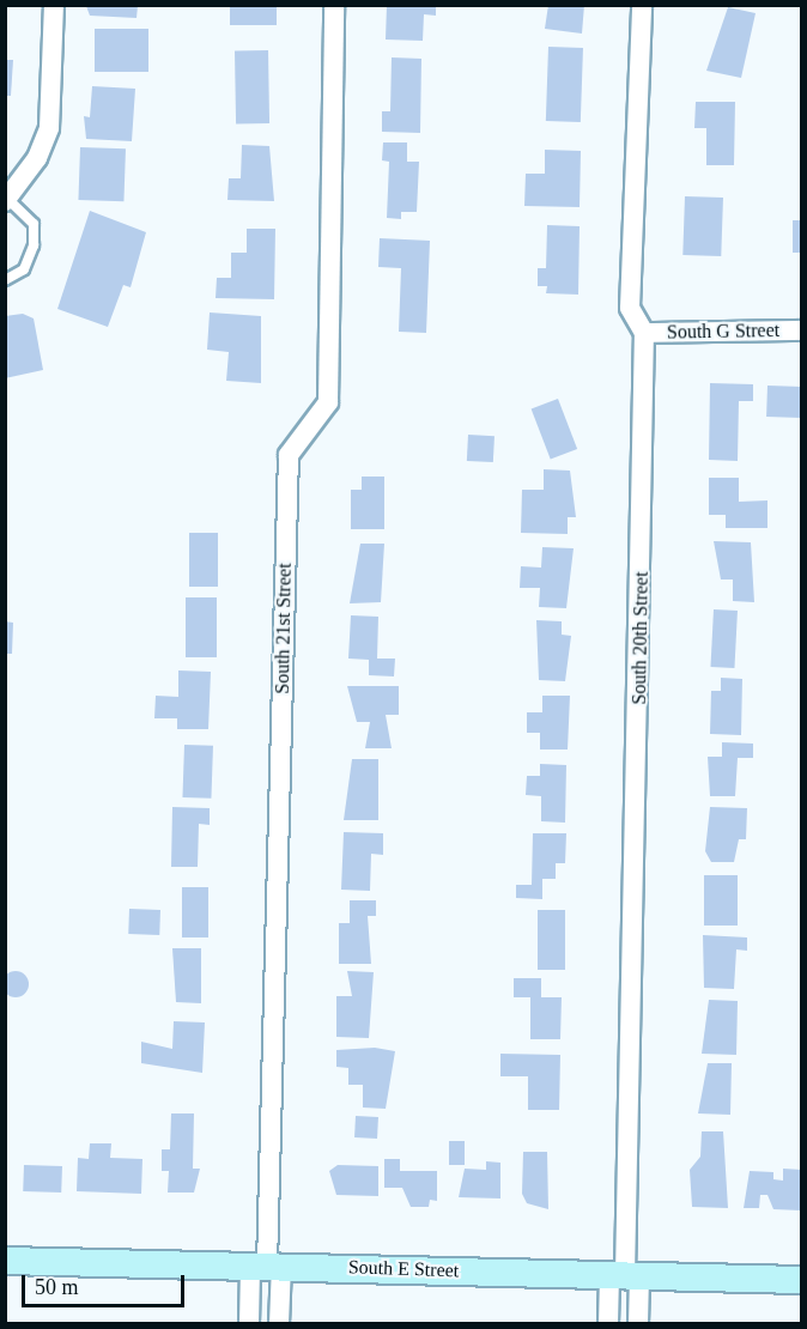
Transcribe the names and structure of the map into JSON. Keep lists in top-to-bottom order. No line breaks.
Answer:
{"streets":{"street":["South G Street","South 21st Street","South 20th Street","South E Street"]},"crossings":[["South G Street","South 20th Street"],["South 21st Street","South E Street"],["South 20th Street","South E Street"]],"scale_bar":"50 m"}
